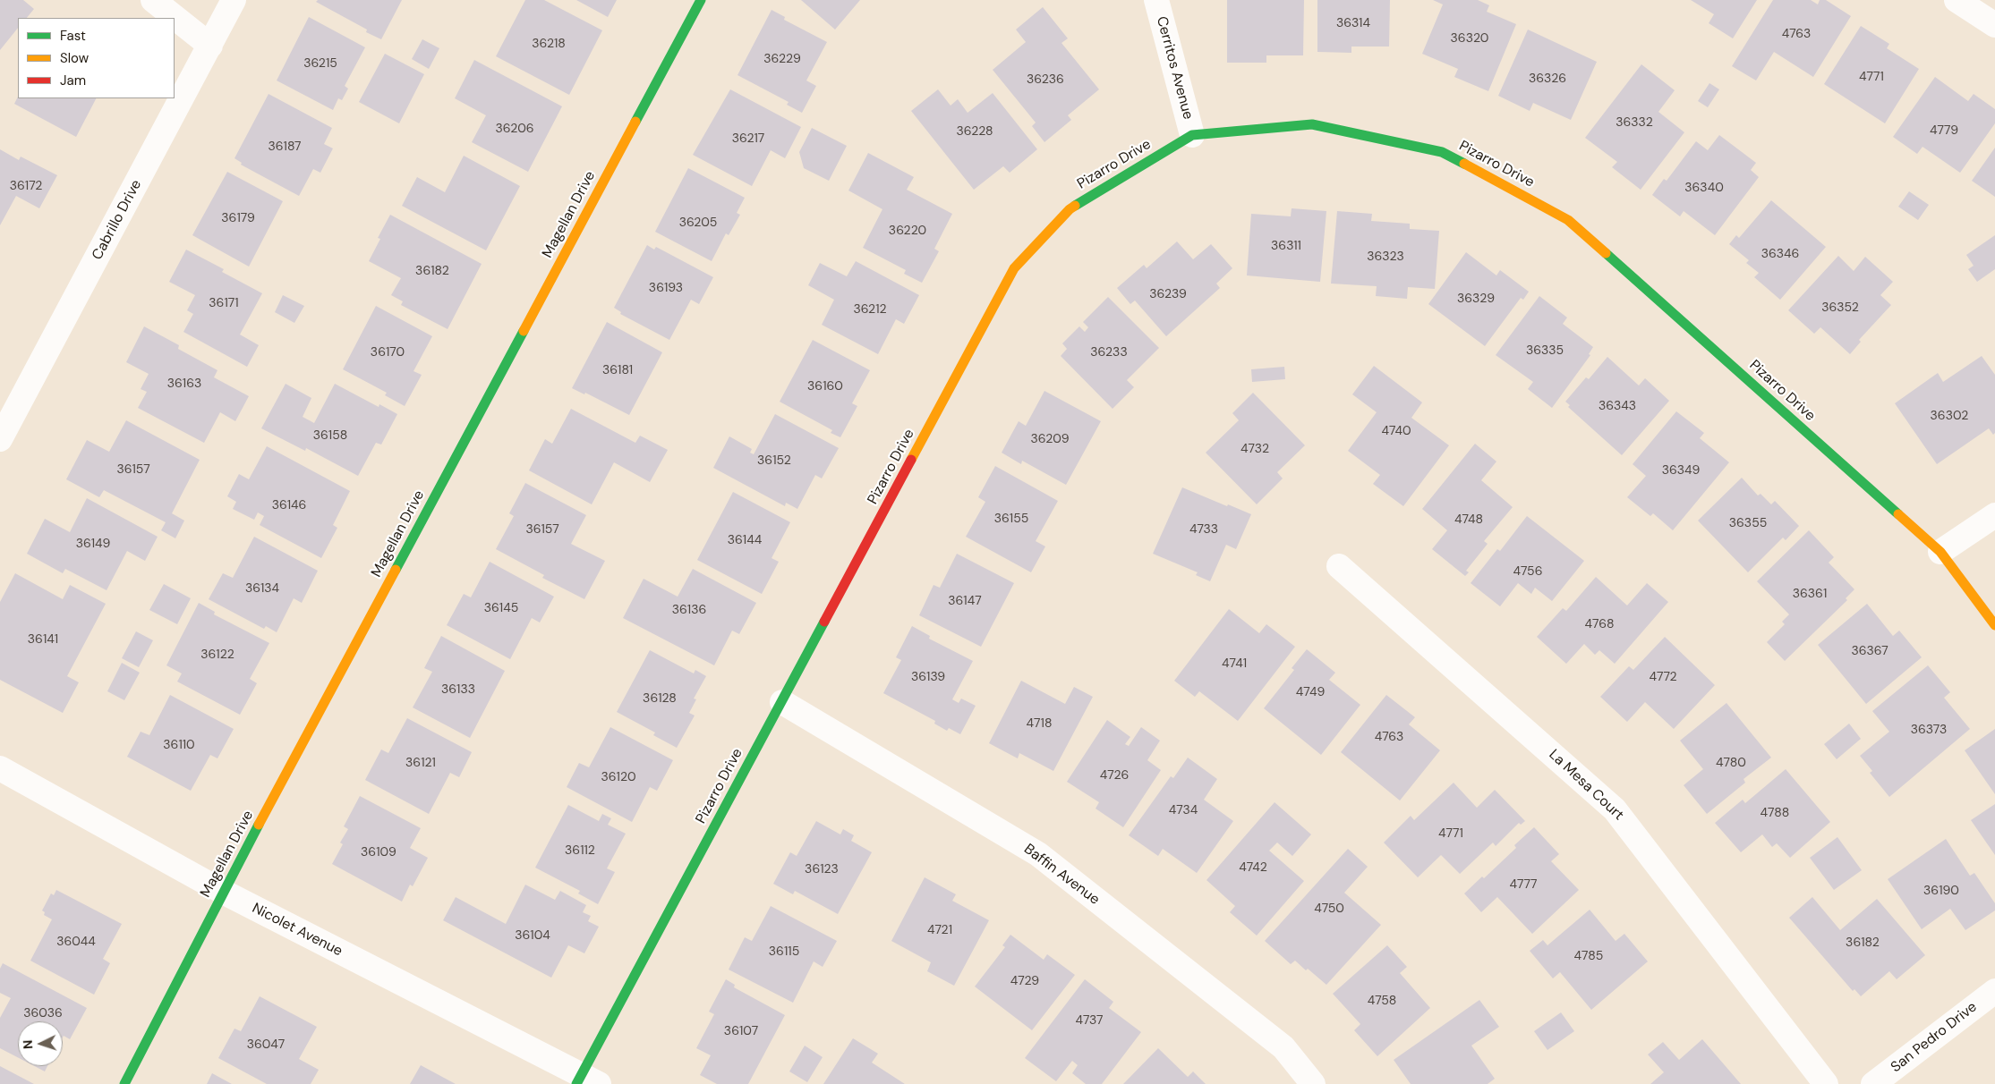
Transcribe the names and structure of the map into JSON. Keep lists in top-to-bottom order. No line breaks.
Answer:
{"streets":{"street":["Cerritos Avenue","Pizarro Drive","Magellan Drive","Cabrillo Drive","La Mesa Court","Baffin Avenue","Nicolet Avenue","San Pedro Drive"]},"crossings":[["Cerritos Avenue","Pizarro Drive"],["Pizarro Drive","Baffin Avenue"],["Pizarro Drive","Nicolet Avenue"],["Magellan Drive","Nicolet Avenue"]],"house_numbers":["36314","4763","36320","36218","36229","36215","4771","36326","36236","36332","36206","4779","36228","36217","36187","36172","36340","36179","36205","36220","36311","36346","36323","36182","36193","36239","36329","36171","36352","36212","36335","36170","36233","36181","36163","36160","36343","36302","4740","36158","36209","4732","36152","36157","36349","36146","36155","4748","36355","36157","4733","36144","36149","4756","36134","36361","36147","36145","36136","4768","36141","36367","36122","4741","36139","4772","36133","4749","36128","4718","36373","4763","36110","36121","4780","4726","36120","4734","4788","4771","36112","36109","4742","36123","4777","36190","4750","4721","36104","36044","36182","36115","4785","4729","4758","36036","4737","36107","36047"],"legend":["Fast","Slow","Jam"],"north":"left"}
